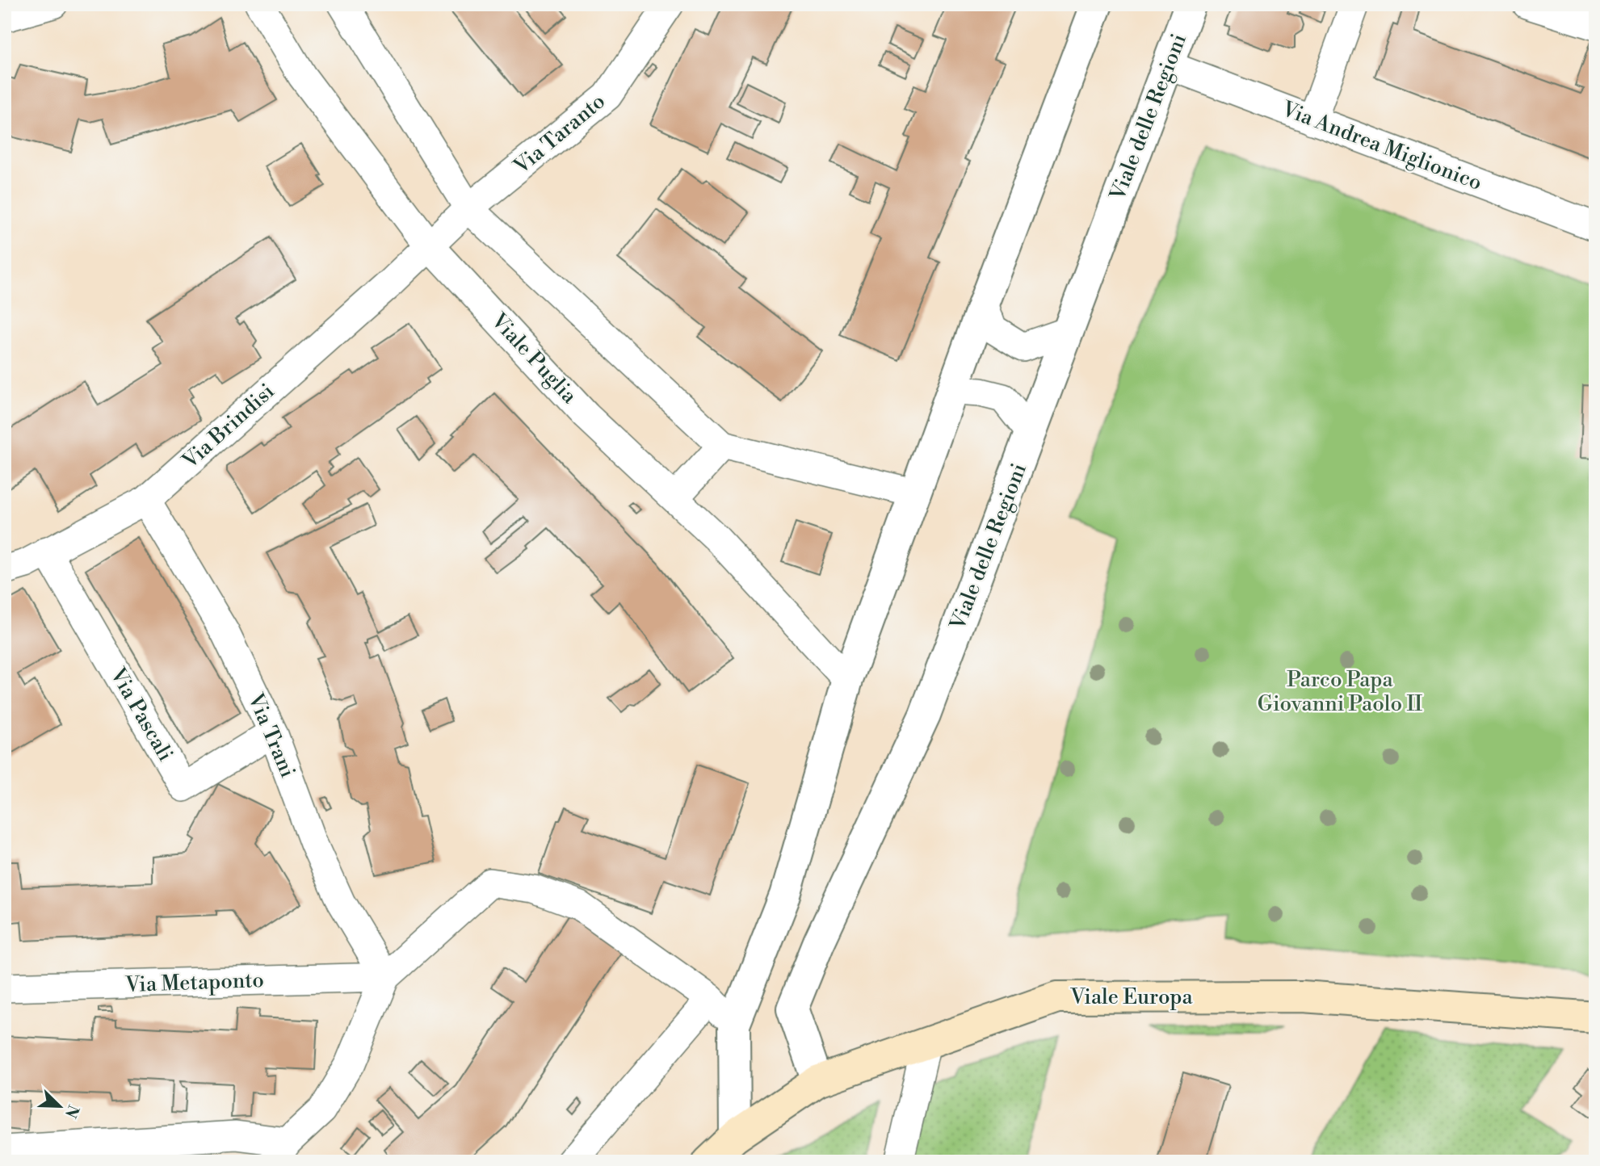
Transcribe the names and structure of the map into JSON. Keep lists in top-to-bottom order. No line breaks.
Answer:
{"streets":{"main road":["Viale Europa"],"street":["Viale delle Regioni","Via Taranto","Via Andrea Miglionico","Viale Puglia","Via Brindisi","Via Pascali","Via Trani","Via Metaponto"]},"crossings":[["Viale delle Regioni","Via Andrea Miglionico"],["Viale delle Regioni","Viale Europa"],["Via Taranto","Viale Puglia"],["Via Taranto","Via Brindisi"],["Viale Puglia","Via Brindisi"],["Via Brindisi","Via Pascali"],["Via Brindisi","Via Trani"],["Via Pascali","Via Trani"],["Via Trani","Via Metaponto"]],"parks":["Parco Papa Giovanni Paolo II"],"north":"bottom right"}
